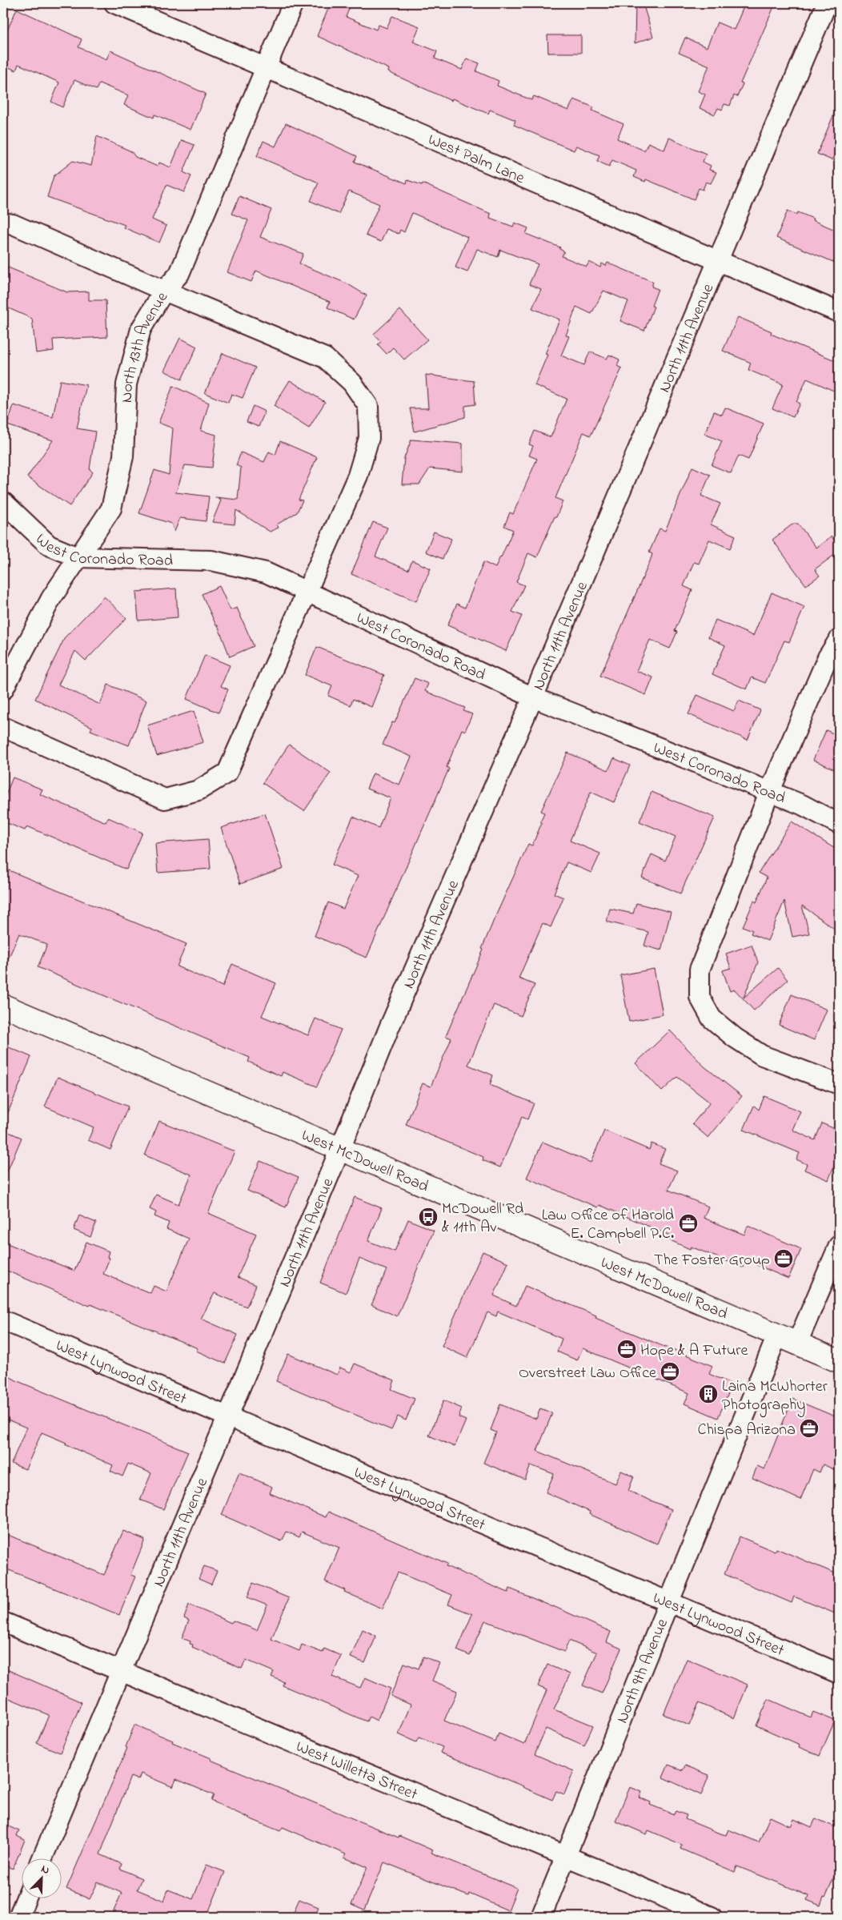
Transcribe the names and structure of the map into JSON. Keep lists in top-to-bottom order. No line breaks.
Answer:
{"streets":{"main road":["West McDowell Road"],"street":["West Palm Lane","North 11th Avenue","North 13th Avenue","West Coronado Road","West Lynwood Street","North 9th Avenue","West Willetta Street"]},"crossings":[["West Palm Lane","North 11th Avenue"],["West Palm Lane","North 13th Avenue"],["North 11th Avenue","West Coronado Road"],["North 11th Avenue","West McDowell Road"],["North 11th Avenue","West Lynwood Street"],["North 11th Avenue","West Willetta Street"],["North 13th Avenue","West Coronado Road"],["West McDowell Road","North 9th Avenue"],["West Lynwood Street","North 9th Avenue"],["North 9th Avenue","West Willetta Street"]],"places":{"bus stop":["McDowell Rd & 11th Av"],"office":["Law Office of Harold E. Campbell P.C.","The Foster Group","Hope & A Future","Overstreet Law Office","Chispa Arizona"],"building":["Laina McWhorter Photography"]},"north":"top right"}
